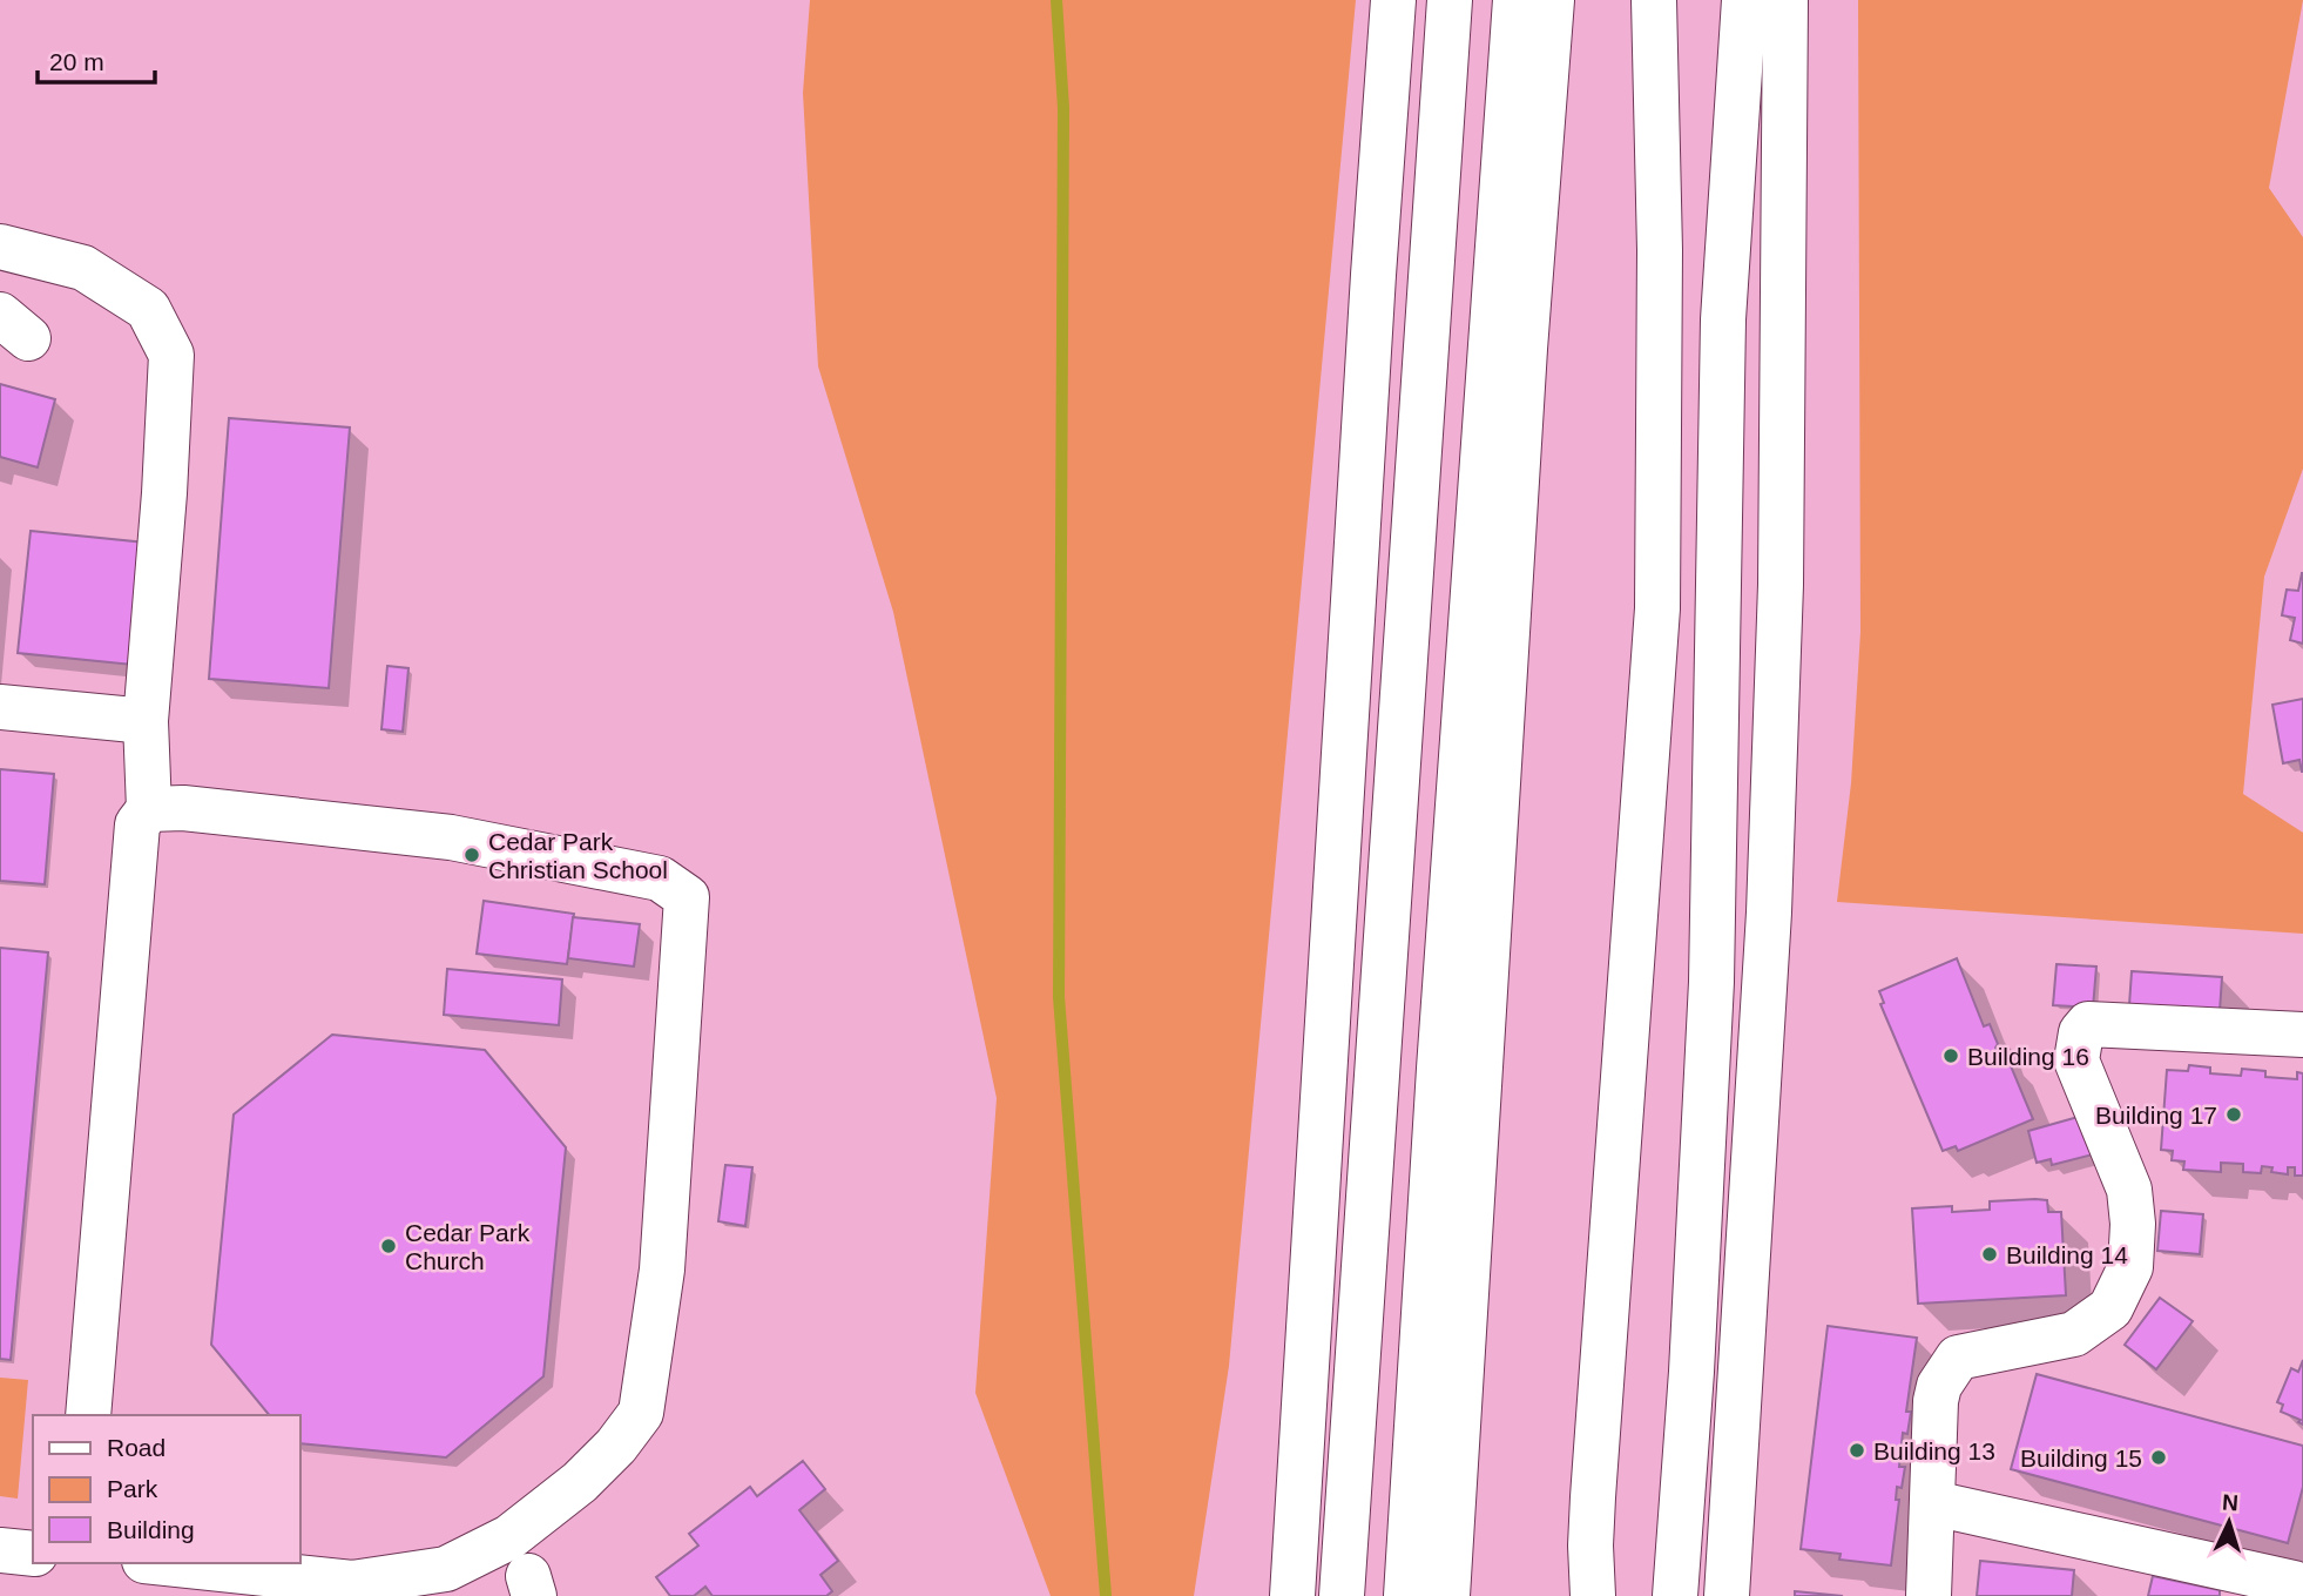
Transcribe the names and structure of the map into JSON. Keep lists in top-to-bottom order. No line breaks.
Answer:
{"places":["Cedar Park Christian School","Building 16","Building 17","Cedar Park Church","Building 14","Building 13","Building 15"],"legend":["Road","Park","Building"],"scale_bar":"20 m","north":"top"}
